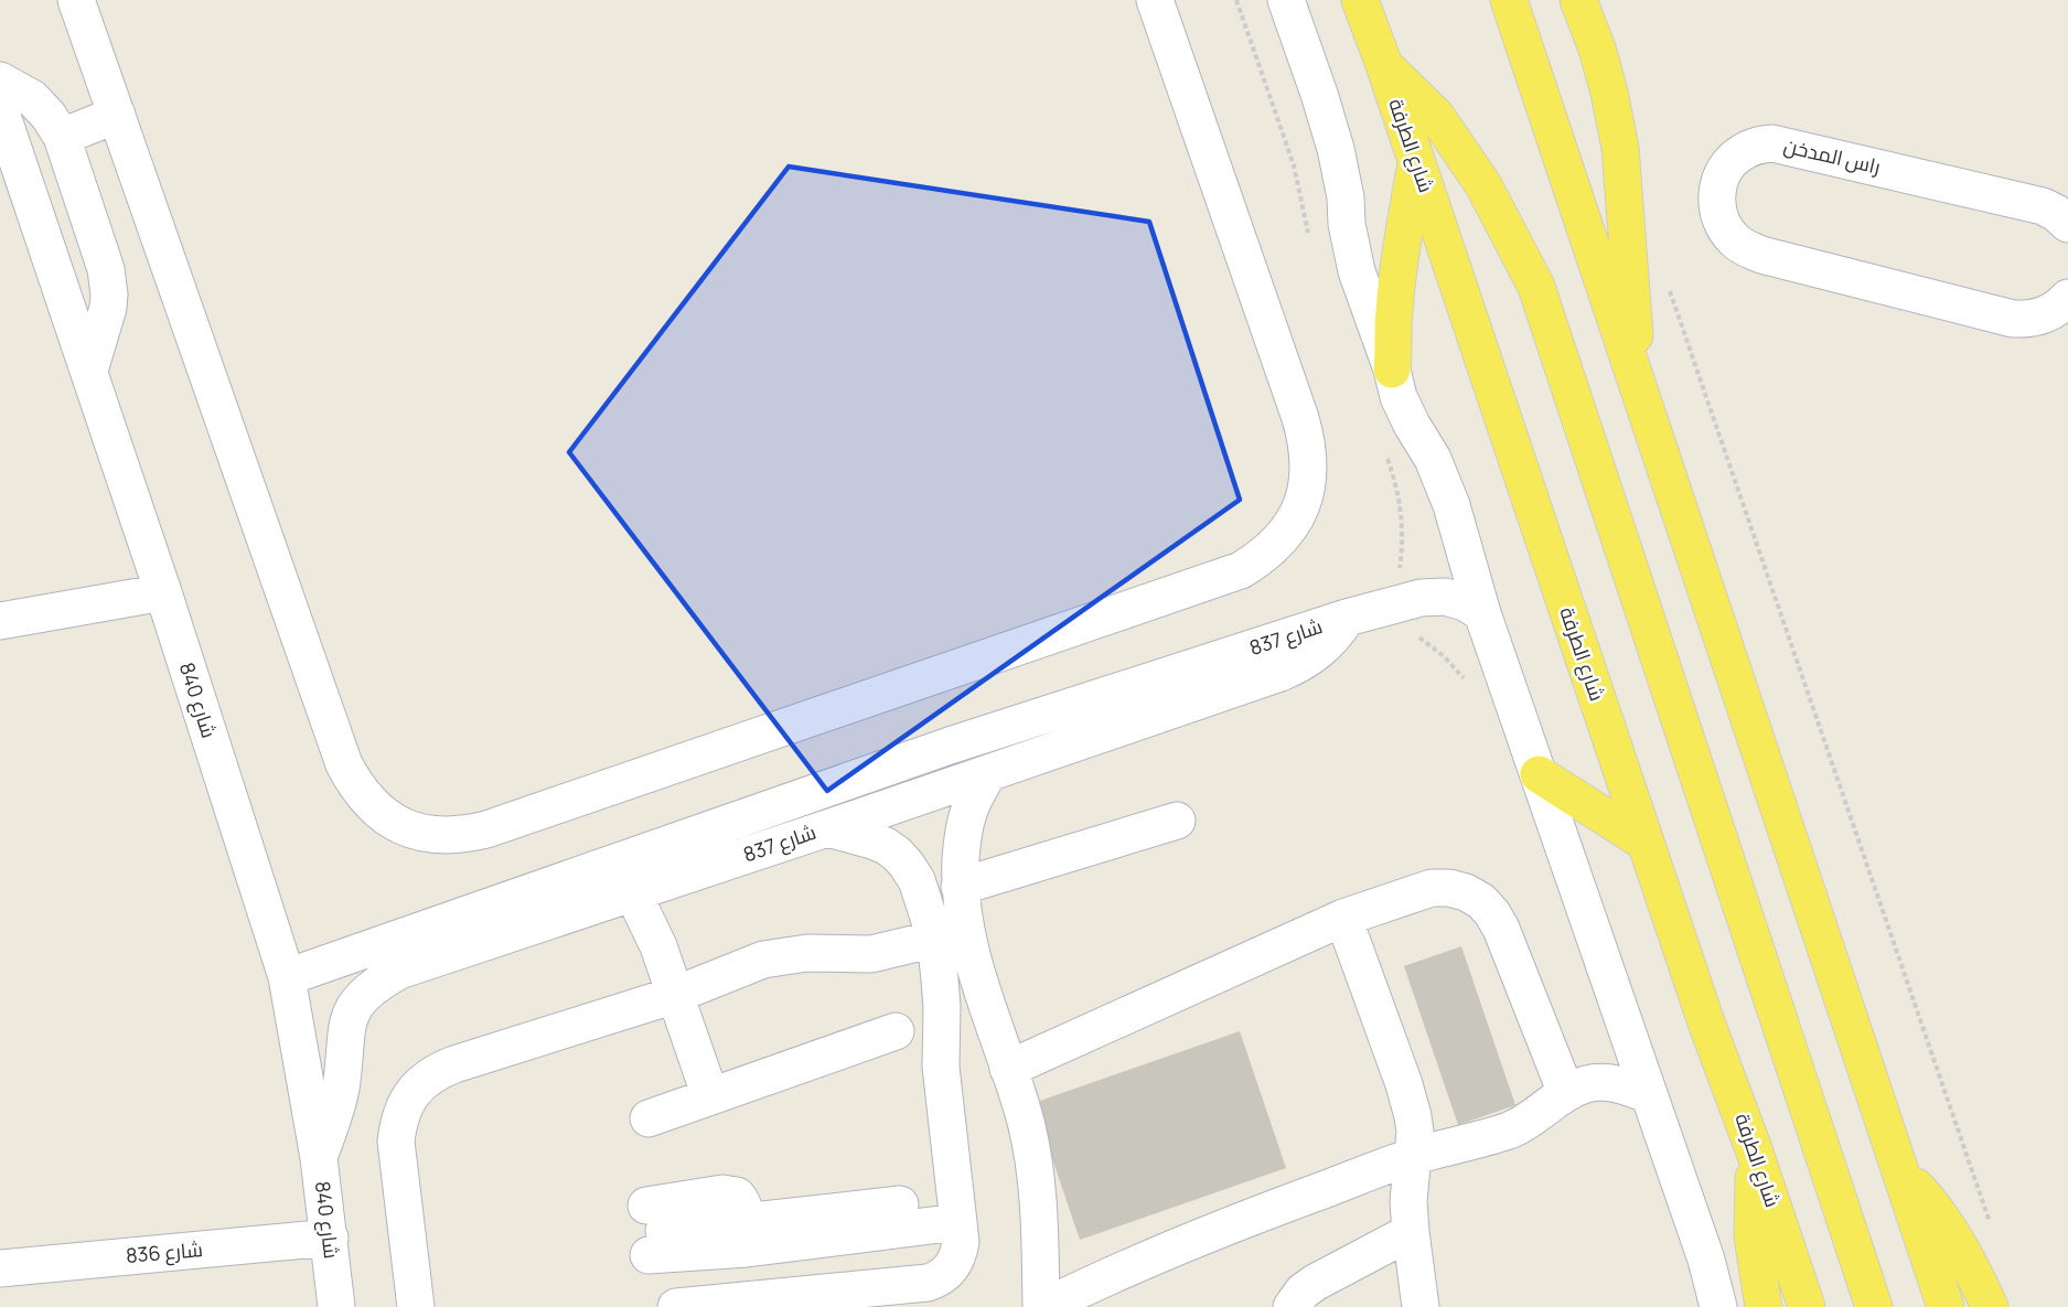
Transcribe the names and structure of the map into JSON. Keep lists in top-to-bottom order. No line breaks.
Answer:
{"streets":{"main road":["شارع الطرفة"],"street":["راس المدخن","شارع 837","شارع 840","شارع 836"]},"crossings":[["شارع 837","شارع 840"],["شارع 840","شارع 836"]]}
